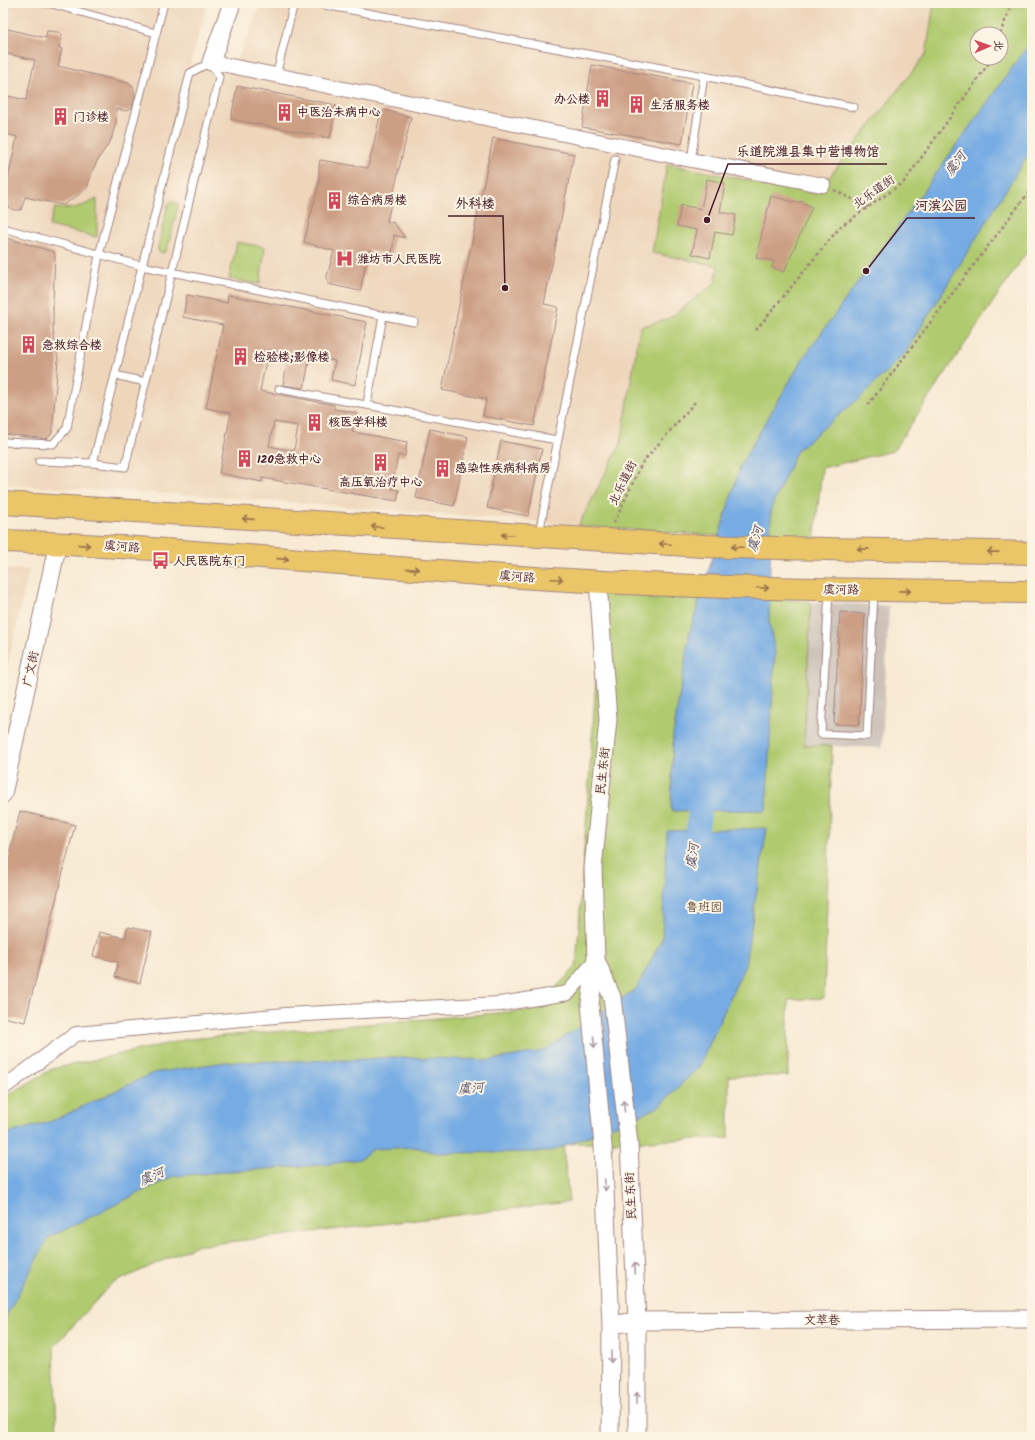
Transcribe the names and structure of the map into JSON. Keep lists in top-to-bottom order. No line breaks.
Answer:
{"streets":{"main road":["虞河路"],"street":["广文街","民生东街","文萃巷"],"path":["北乐道街"]},"crossings":[["虞河路","广文街"],["虞河路","民生东街"],["民生东街","文萃巷"]],"water":["虞河"],"parks":["鲁班园"],"places":{"building":["办公楼","生活服务楼","中医治未病中心","门诊楼","综合病房楼","急救综合楼","检验楼;影像楼","核医学科楼","120急救中心","高压氧治疗中心","感染性疾病科病房"],"other":["乐道院潍县集中营博物馆","河滨公园","外科楼"],"hospital":["潍坊市人民医院"],"bus stop":["人民医院东门"]},"north":"right"}
